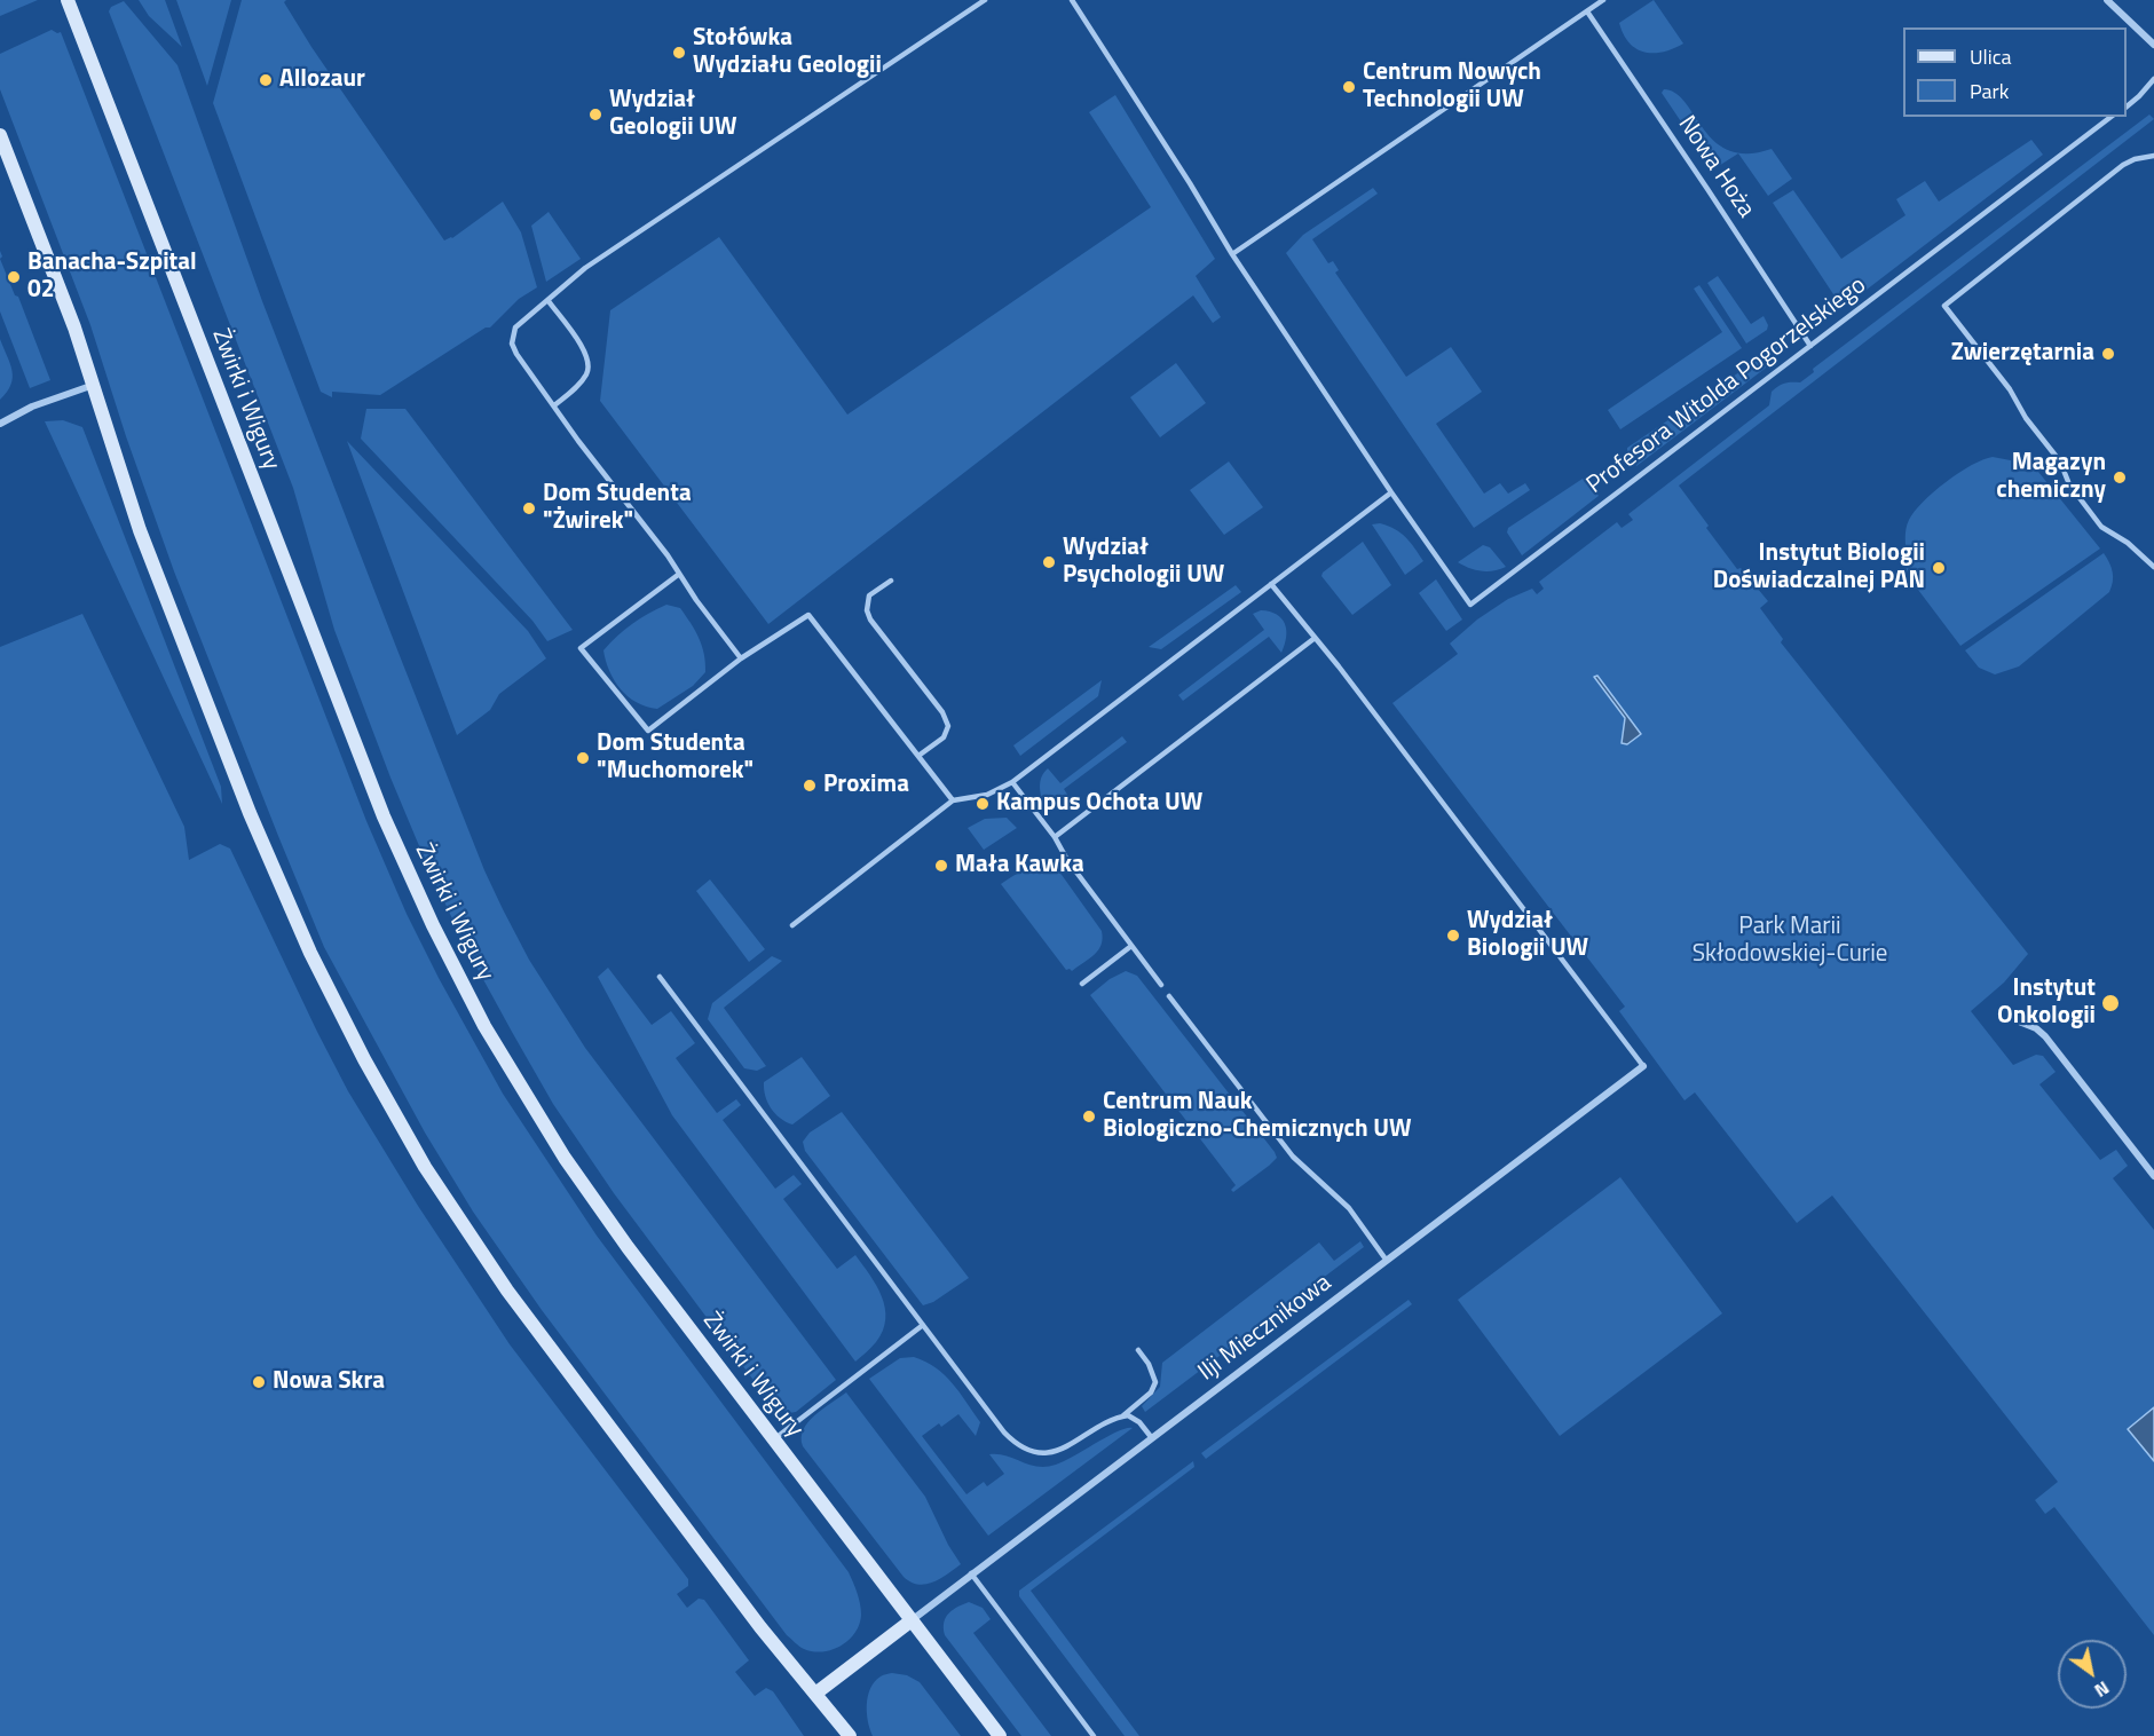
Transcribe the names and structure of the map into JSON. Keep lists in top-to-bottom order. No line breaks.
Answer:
{"streets":{"main road":["Żwirki i Wigury"],"street":["Ilji Miecznikowa"],"lane":["Nowa Hoża","Profesora Witolda Pogorzelskiego"]},"crossings":[["Nowa Hoża","Profesora Witolda Pogorzelskiego"],["Żwirki i Wigury","Ilji Miecznikowa"]],"parks":["Park Marii Skłodowskiej-Curie"],"places":["Stołówka Wydziału Geologii","Allozaur","Centrum Nowych Technologii UW","Wydział Geologii UW","Banacha-Szpital 02","Zwierzętarnia","Magazyn chemiczny","Dom Studenta \"Żwirek\"","Wydział Psychologii UW","Instytut Biologii Doświadczalnej PAN","Dom Studenta \"Muchomorek\"","Proxima","Kampus Ochota UW","Mała Kawka","Wydział Biologii UW","Instytut Onkologii","Centrum Nauk Biologiczno-Chemicznych UW","Nowa Skra"],"legend":["Ulica","Park"],"north":"bottom right"}
